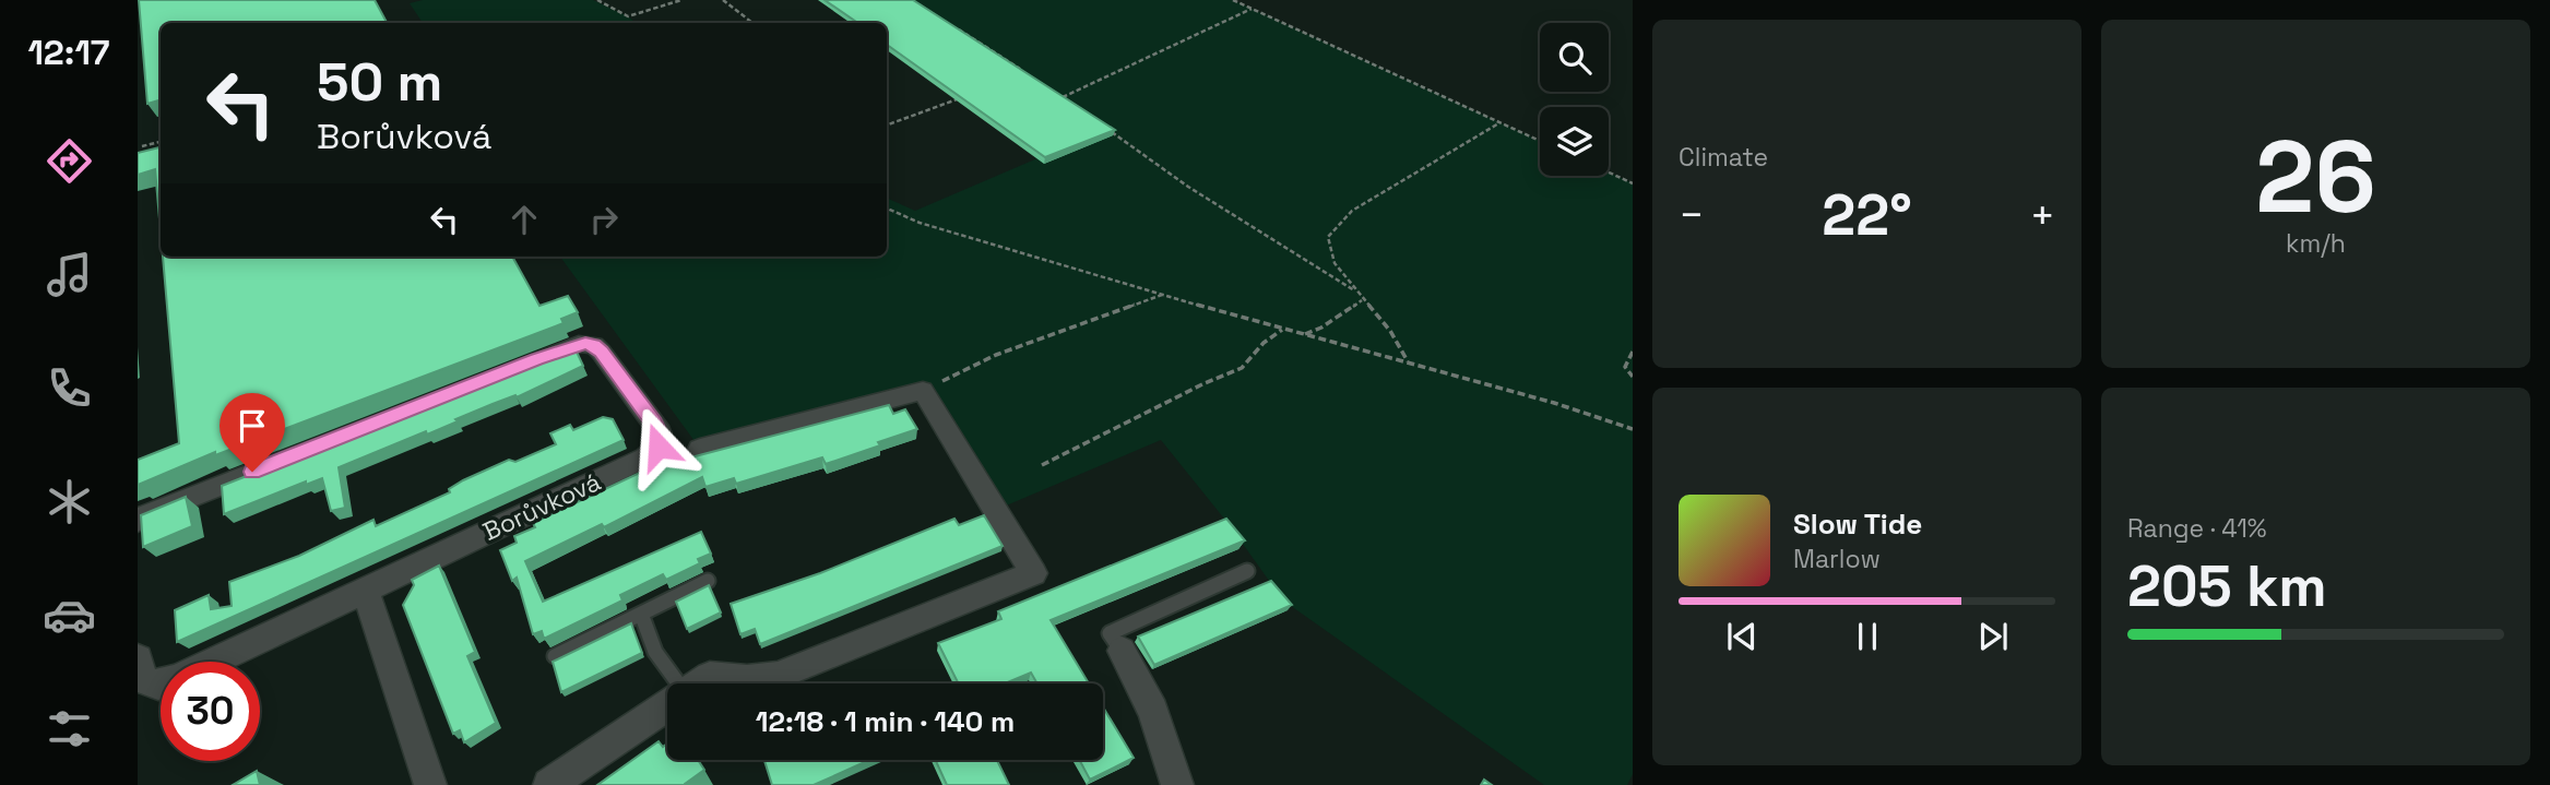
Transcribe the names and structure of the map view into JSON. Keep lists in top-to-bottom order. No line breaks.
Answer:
{"streets":{"street":["Borůvková"]},"page":{"tabs":"12:17","tile":["Climate",["26","km/h"],["Range · 41%","205 km"]],"turn":["50 m","Borůvková"],"heat":["−","22°","+"],"song":["Slow Tide","Marlow"],"limit":"30","trip":"12:18 · 1 min · 140 m"}}
